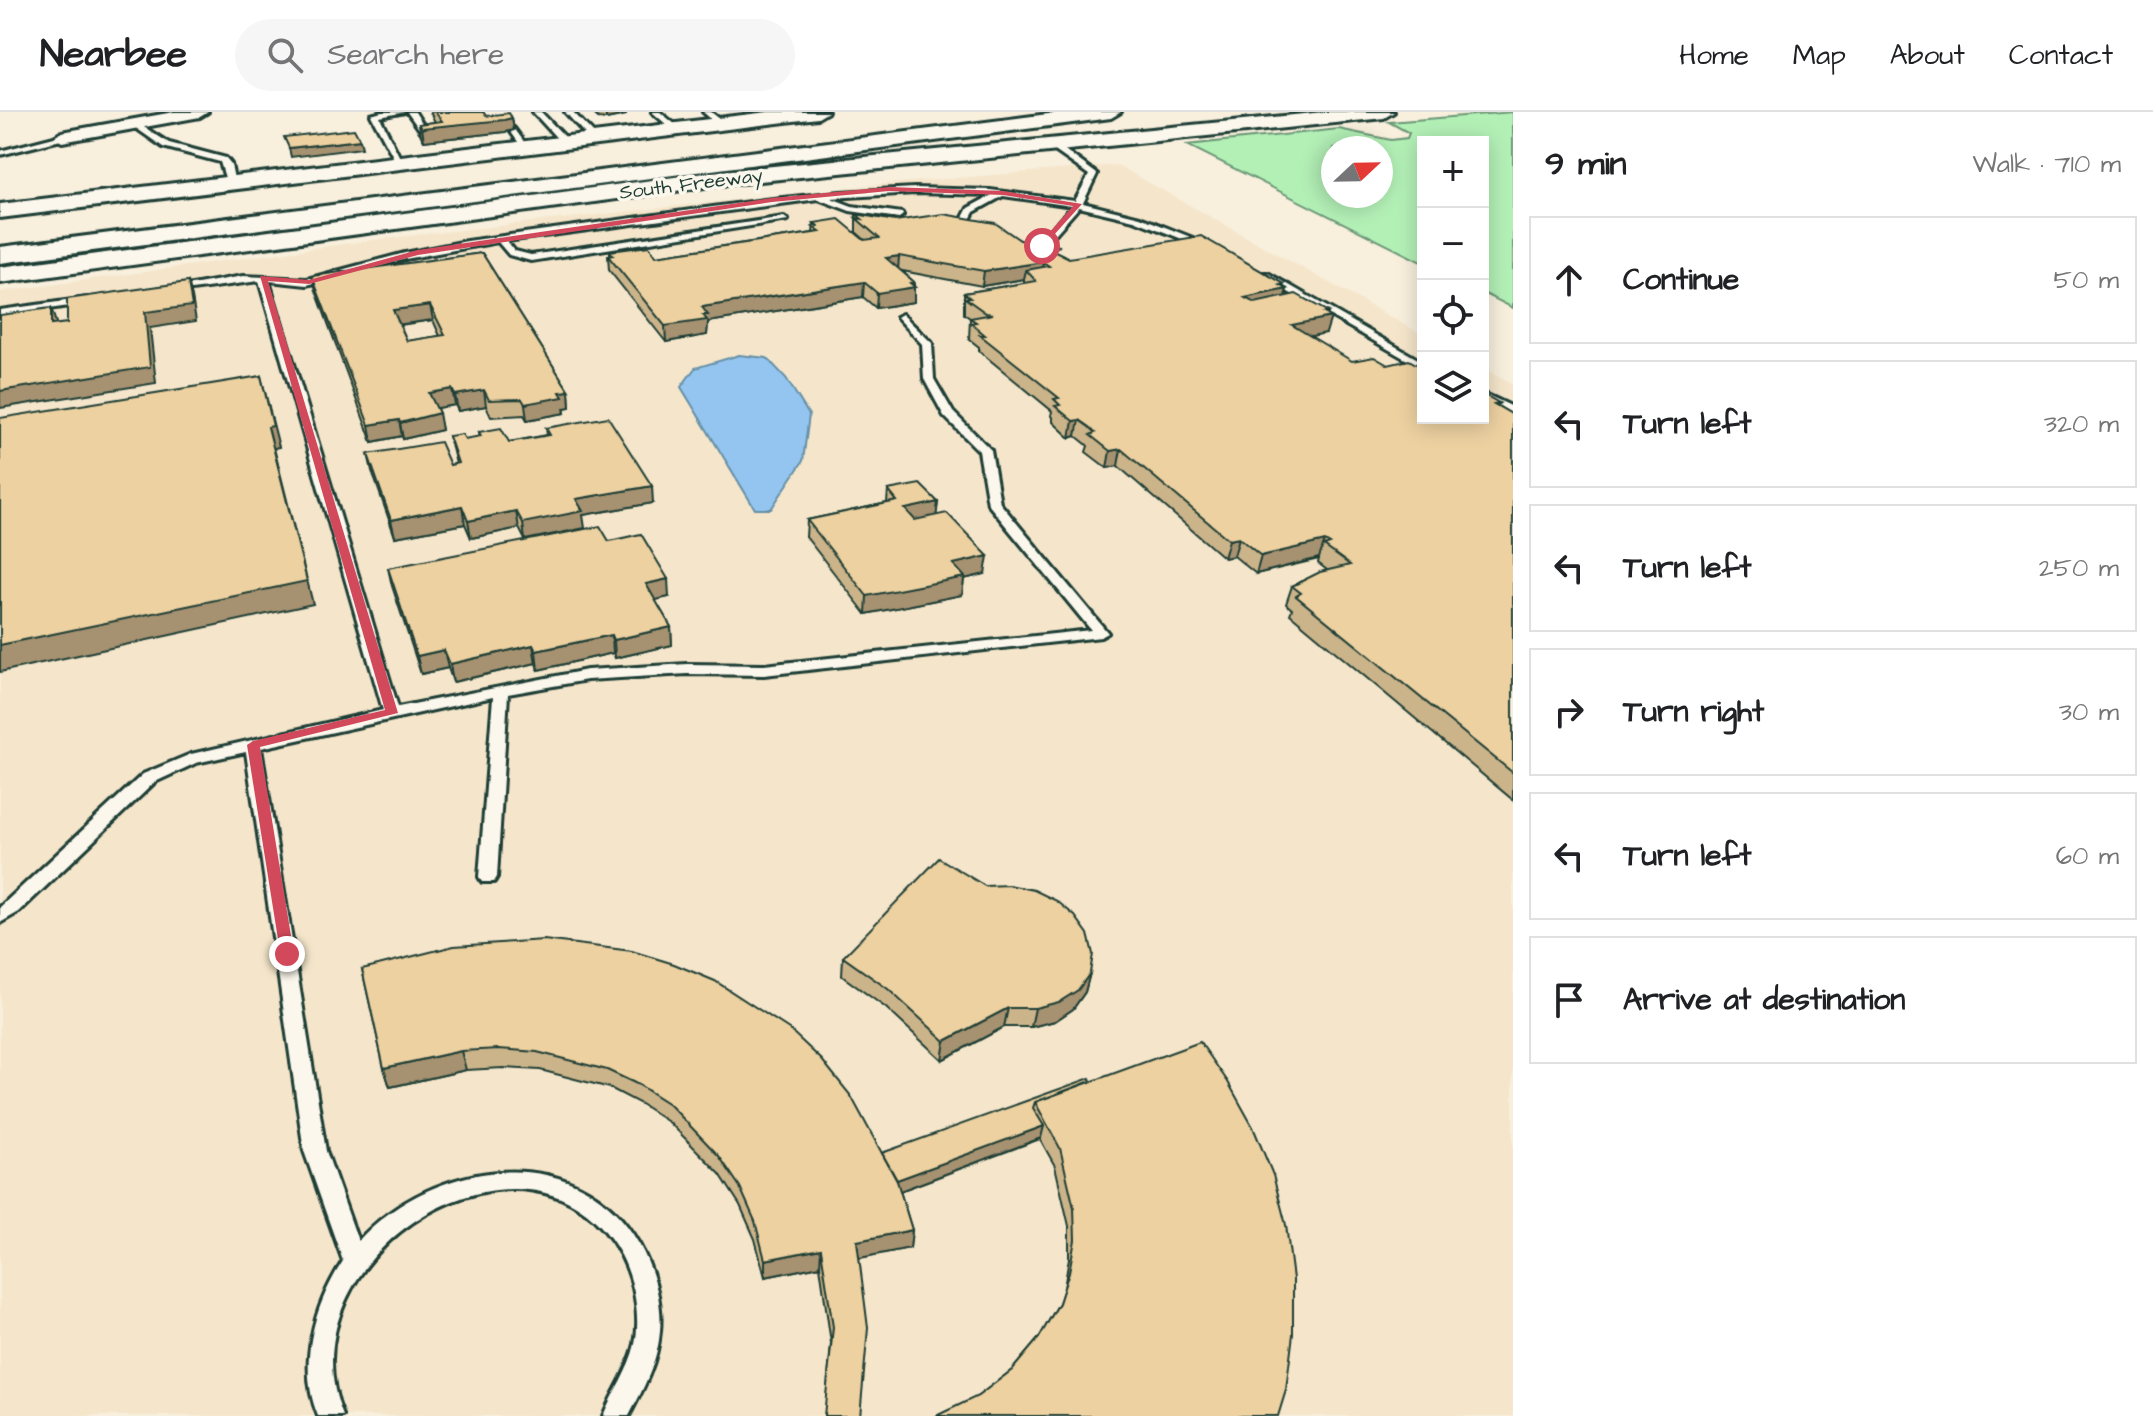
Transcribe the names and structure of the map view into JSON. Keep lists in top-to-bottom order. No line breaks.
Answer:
{"streets":{"main road":["South Freeway"]},"north":"right","page":{"header":"Nearbee","search":"Search here","nav":["Home","Map","About","Contact"],"heading":["9 min","Walk · 710 m"],"map_buttons":["+","−"],"list":[["Continue","50 m"],["Turn left","320 m"],["Turn left","250 m"],["Turn right","30 m"],["Turn left","60 m"],"Arrive at destination"]}}
